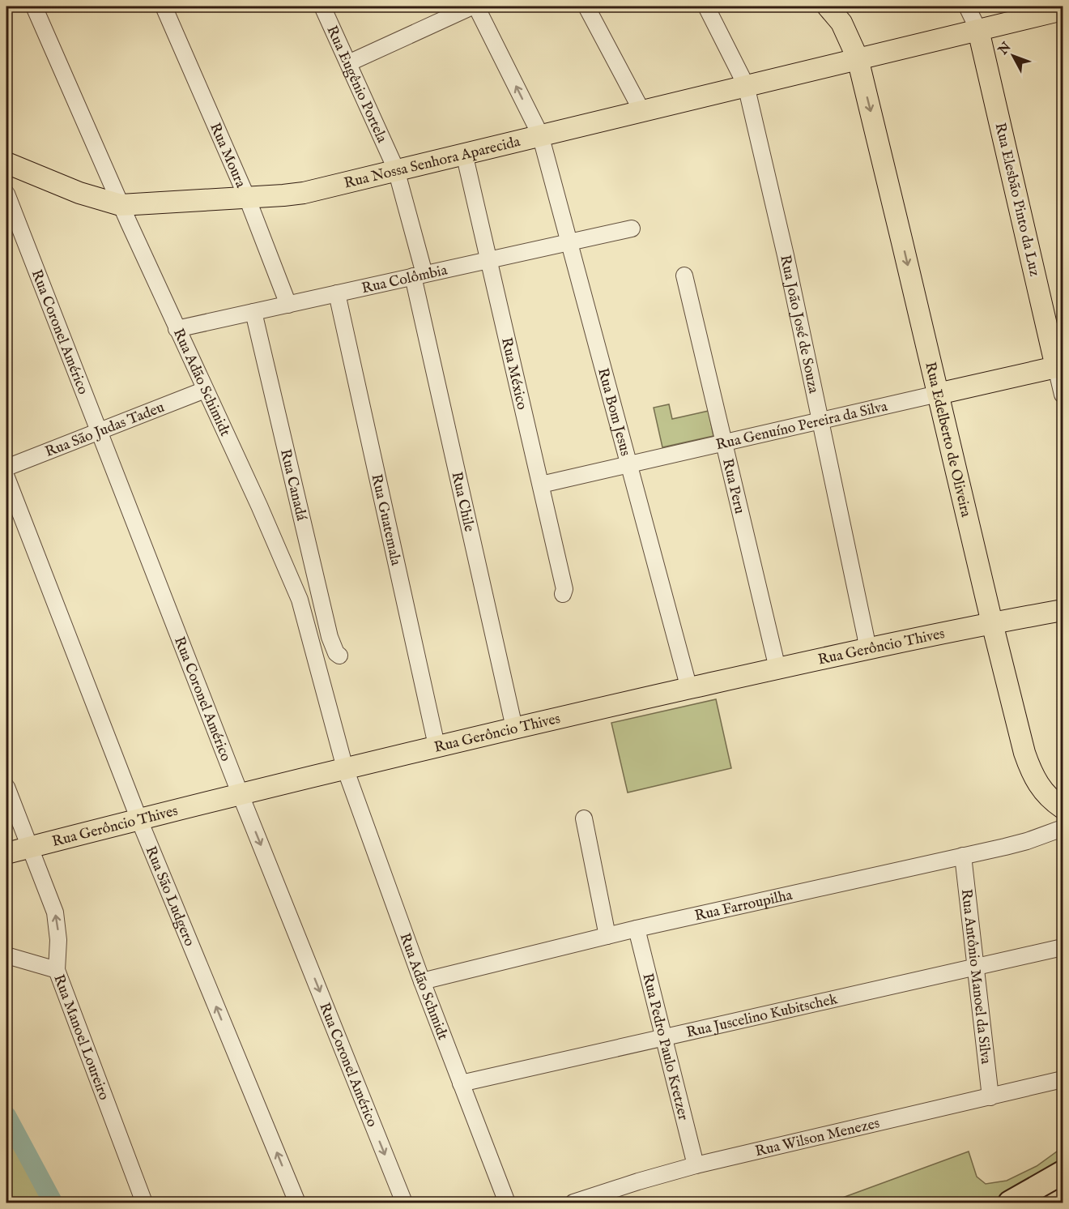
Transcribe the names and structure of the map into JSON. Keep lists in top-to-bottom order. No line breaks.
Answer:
{"streets":{"main road":["Rua Nossa Senhora Aparecida","Rua Elesbão Pinto da Luz","Rua Genuíno Pereira da Silva","Rua Edelberto de Oliveira","Rua Gerôncio Thives"],"street":["Rua Eugênio Portela","Rua Moura","Rua Colômbia","Rua João José de Souza","Rua Coronel Américo","Rua México","Rua Adão Schimidt","Rua Bom Jesus","Rua São Judas Tadeu","Rua Canadá","Rua Peru","Rua Chile","Rua Guatemala","Rua São Ludgero","Rua Farroupilha","Rua Antônio Manoel da Silva","Rua Adão Schmidt","Rua Juscelino Kubitschek","Rua Manoel Loureiro","Rua Pedro Paulo Kretzer","Rua Wilson Menezes"]},"crossings":[["Rua Eugênio Portela","Rua Nossa Senhora Aparecida"],["Rua Eugênio Portela","Rua Colômbia"],["Rua Eugênio Portela","Rua Chile"],["Rua Moura","Rua Nossa Senhora Aparecida"],["Rua Moura","Rua Colômbia"],["Rua Nossa Senhora Aparecida","Rua Elesbão Pinto da Luz"],["Rua Nossa Senhora Aparecida","Rua João José de Souza"],["Rua Nossa Senhora Aparecida","Rua México"],["Rua Nossa Senhora Aparecida","Rua Adão Schimidt"],["Rua Nossa Senhora Aparecida","Rua Bom Jesus"],["Rua Nossa Senhora Aparecida","Rua Edelberto de Oliveira"],["Rua Elesbão Pinto da Luz","Rua Genuíno Pereira da Silva"],["Rua Colômbia","Rua México"],["Rua Colômbia","Rua Adão Schimidt"],["Rua Colômbia","Rua Bom Jesus"],["Rua Colômbia","Rua Canadá"],["Rua Colômbia","Rua Chile"],["Rua Colômbia","Rua Guatemala"],["Rua João José de Souza","Rua Genuíno Pereira da Silva"],["Rua João José de Souza","Rua Gerôncio Thives"],["Rua Coronel Américo","Rua São Judas Tadeu"],["Rua Coronel Américo","Rua Gerôncio Thives"],["Rua México","Rua Genuíno Pereira da Silva"],["Rua Adão Schimidt","Rua São Judas Tadeu"],["Rua Adão Schimidt","Rua Gerôncio Thives"],["Rua Adão Schimidt","Rua Adão Schmidt"],["Rua Bom Jesus","Rua Genuíno Pereira da Silva"],["Rua Bom Jesus","Rua Gerôncio Thives"],["Rua Genuíno Pereira da Silva","Rua Edelberto de Oliveira"],["Rua Genuíno Pereira da Silva","Rua Peru"],["Rua Edelberto de Oliveira","Rua Gerôncio Thives"],["Rua Peru","Rua Gerôncio Thives"],["Rua Chile","Rua Gerôncio Thives"],["Rua Guatemala","Rua Gerôncio Thives"],["Rua Gerôncio Thives","Rua São Ludgero"],["Rua Gerôncio Thives","Rua Adão Schmidt"],["Rua Gerôncio Thives","Rua Manoel Loureiro"],["Rua Farroupilha","Rua Antônio Manoel da Silva"],["Rua Farroupilha","Rua Adão Schmidt"],["Rua Farroupilha","Rua Pedro Paulo Kretzer"],["Rua Antônio Manoel da Silva","Rua Juscelino Kubitschek"],["Rua Antônio Manoel da Silva","Rua Wilson Menezes"],["Rua Adão Schmidt","Rua Juscelino Kubitschek"],["Rua Juscelino Kubitschek","Rua Pedro Paulo Kretzer"],["Rua Pedro Paulo Kretzer","Rua Wilson Menezes"]],"one_way":["Rua Coronel Américo","Rua Edelberto de Oliveira","Rua São Ludgero"],"north":"top left"}
